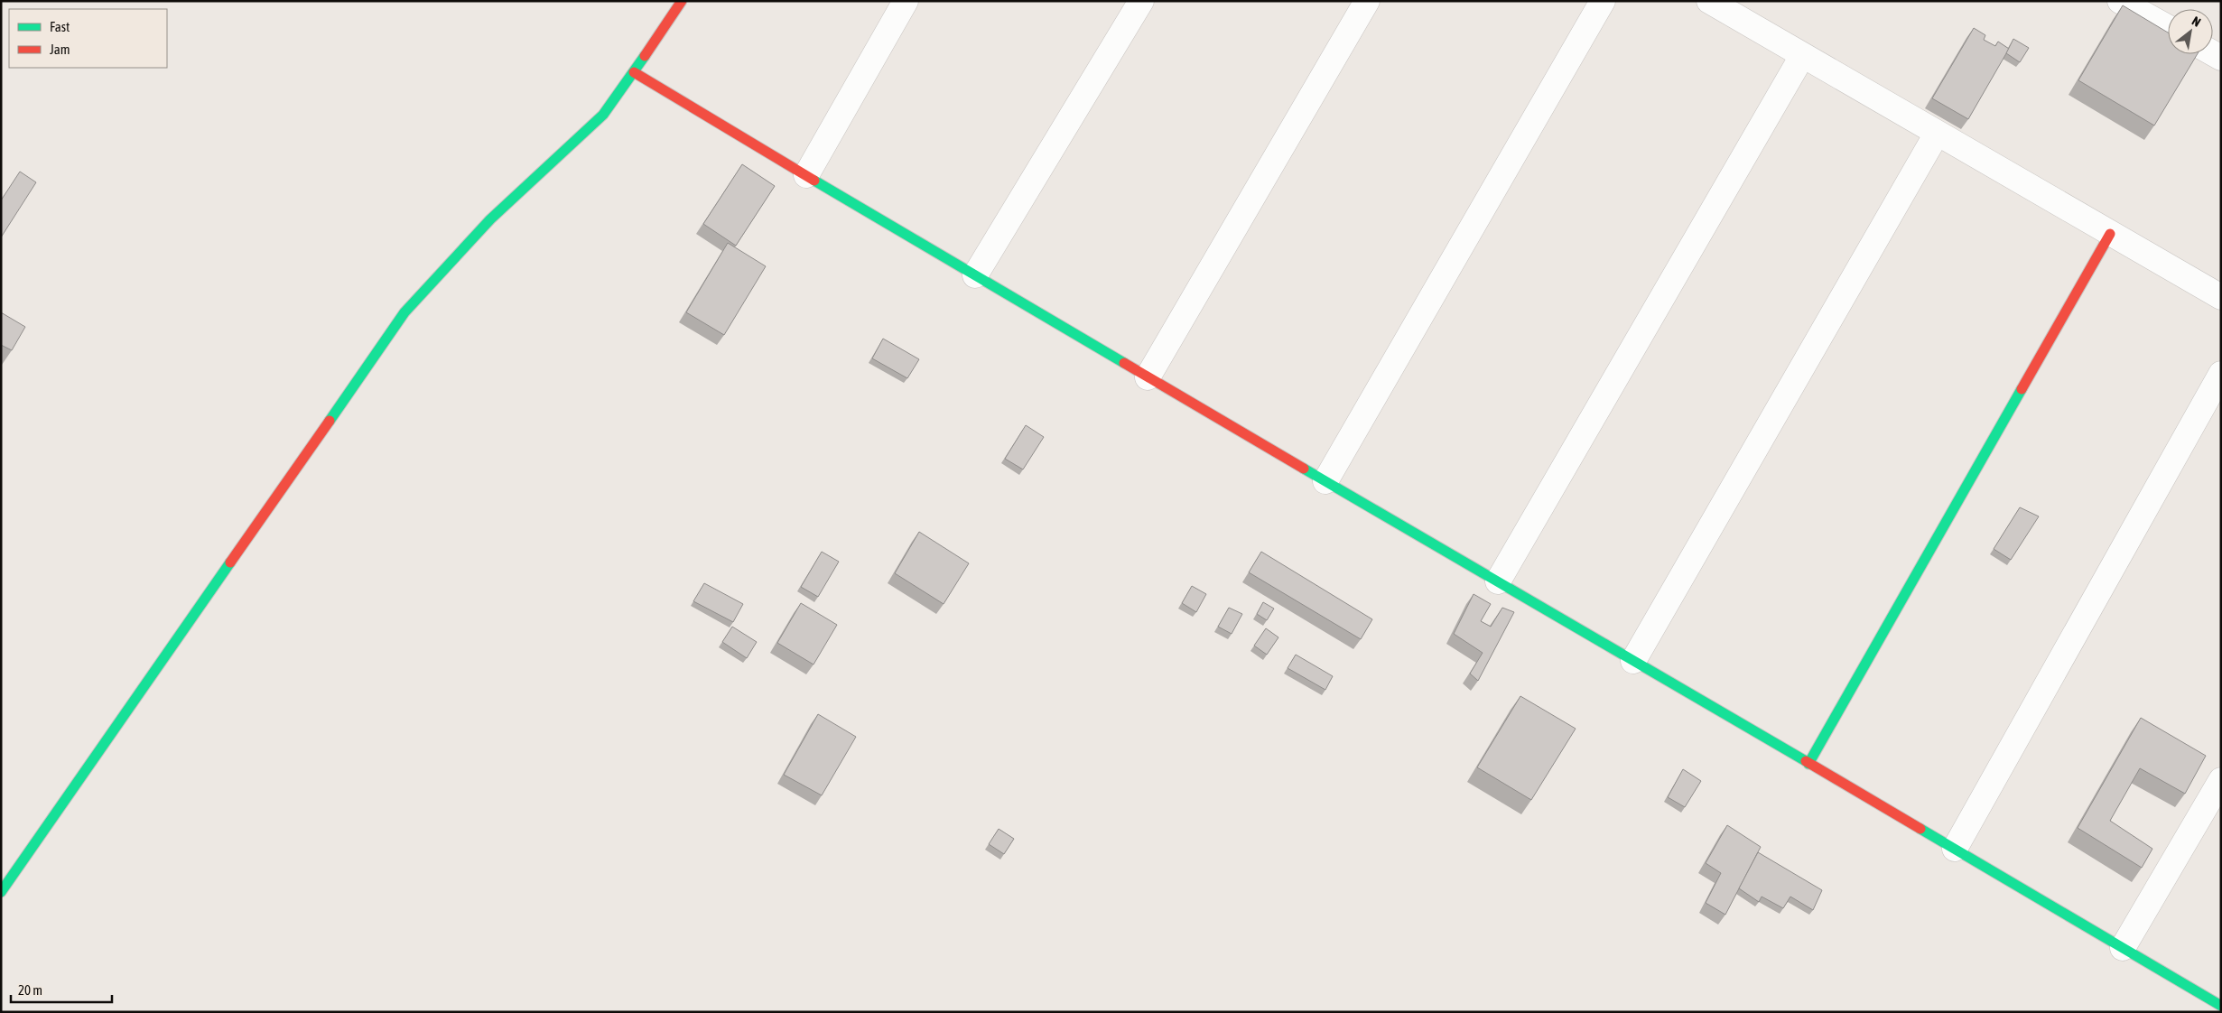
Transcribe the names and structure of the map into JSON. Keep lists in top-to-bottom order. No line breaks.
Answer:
{"legend":["Fast","Jam"],"scale_bar":"20 m","north":"top right"}
